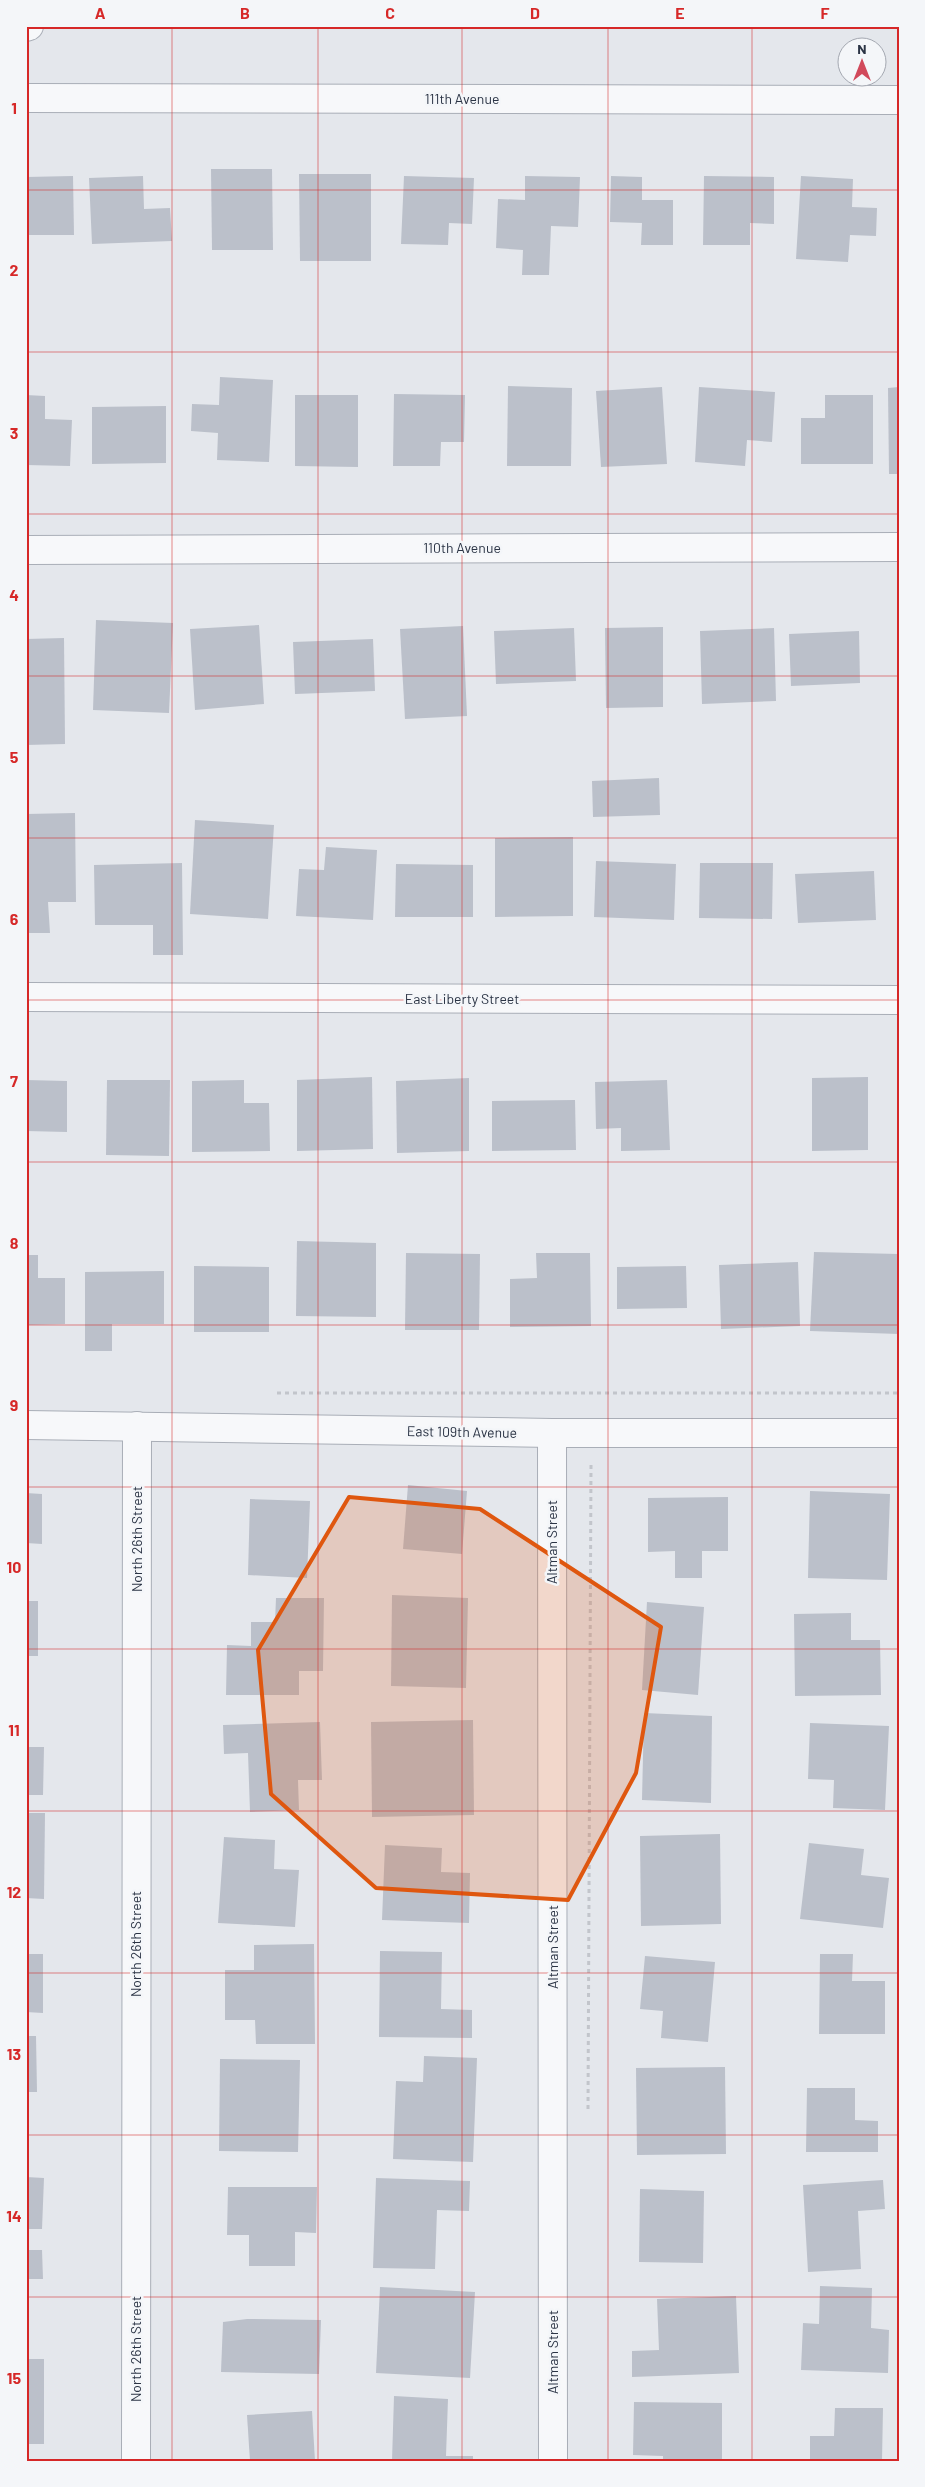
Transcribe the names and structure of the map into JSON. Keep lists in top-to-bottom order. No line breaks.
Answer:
{"streets":{"street":["111th Avenue","110th Avenue","East Liberty Street","East 109th Avenue","North 26th Street","Altman Street"]},"crossings":[["East 109th Avenue","North 26th Street"],["East 109th Avenue","Altman Street"]],"north":"top","grid":{"columns":["A","B","C","D","E","F"],"rows":["1","2","3","4","5","6","7","8","9","10","11","12","13","14","15"]}}
